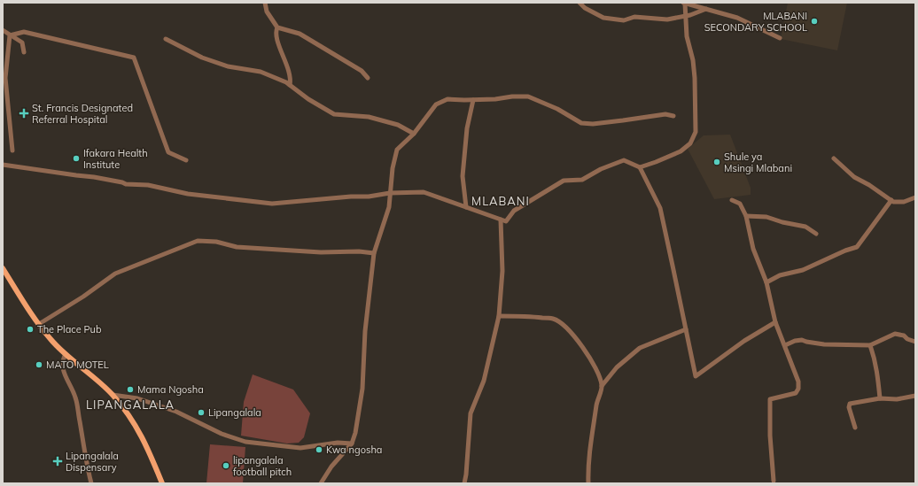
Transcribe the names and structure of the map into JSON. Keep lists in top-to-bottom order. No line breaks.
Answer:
{"districts":["MLABANI","LIPANGALALA"],"places":{"other":["MLABANI SECONDARY SCHOOL","Ifakara Health Institute","Shule ya Msingi Mlabani","The Place Pub","MATO MOTEL","Mama Ngosha","Lipangalala","Kwa ngosha","lipangalala football pitch"],"health":["St. Francis Designated Referral Hospital","Lipangalala Dispensary"]}}
